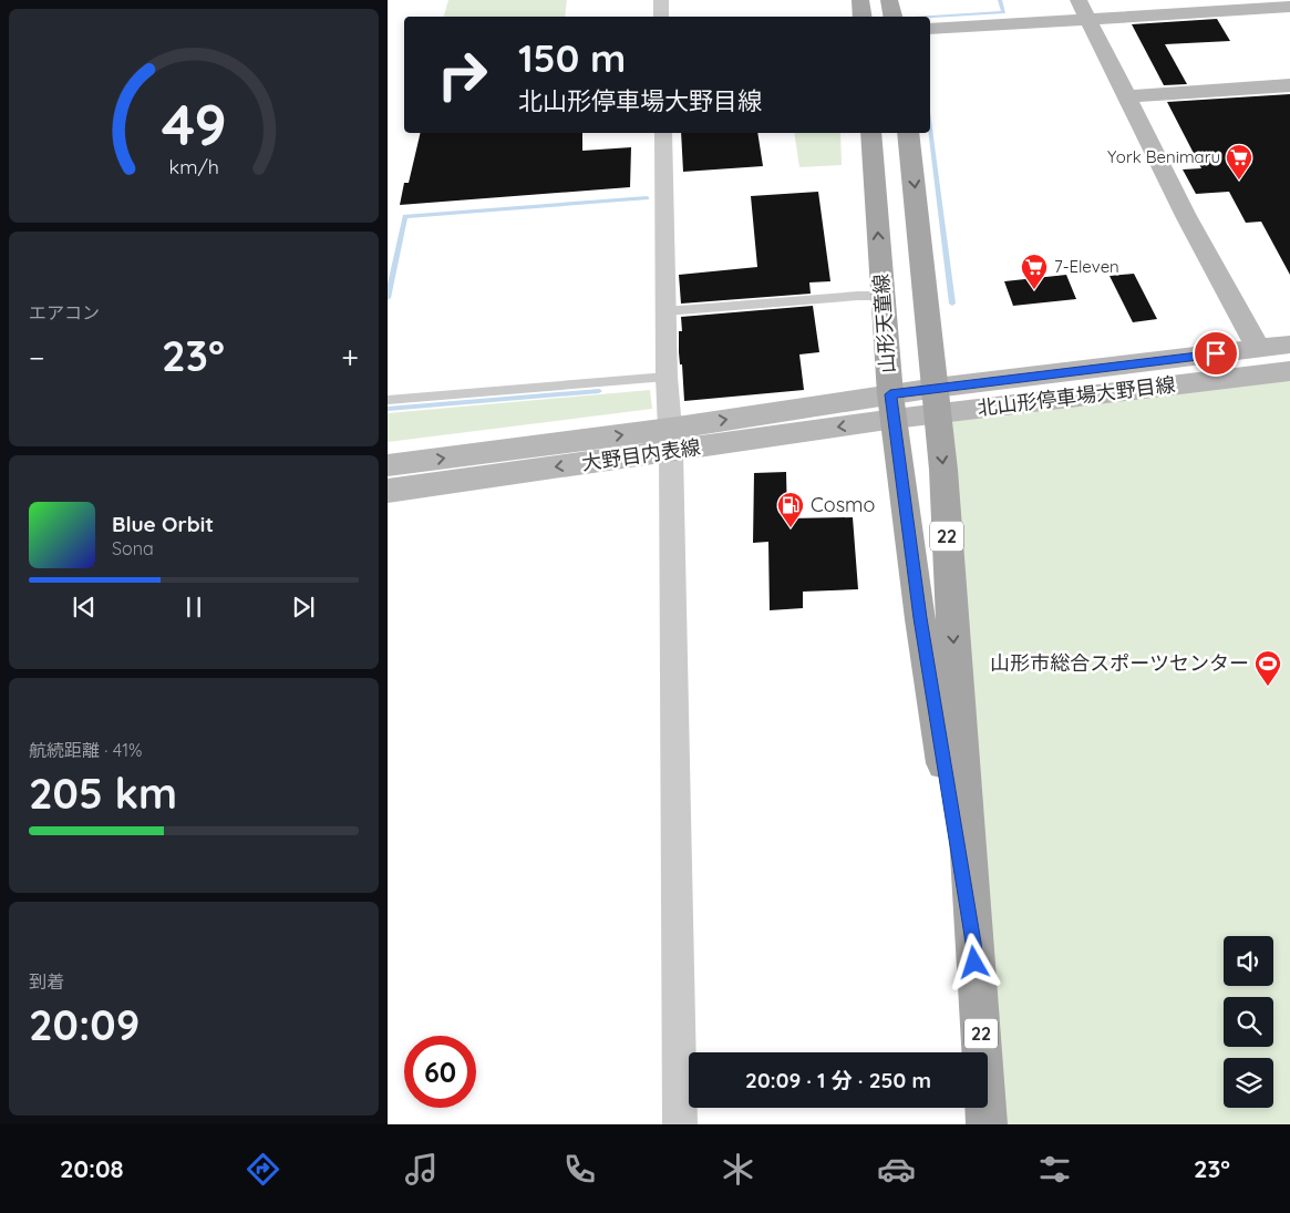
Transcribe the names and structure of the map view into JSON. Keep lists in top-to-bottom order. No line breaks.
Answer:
{"streets":{"main road":["山形天童線","北山形停車場大野目線","大野目内表線","22"]},"crossings":[["山形天童線","北山形停車場大野目線"],["山形天童線","大野目内表線"],["北山形停車場大野目線","大野目内表線"]],"places":{"supermarket":["York Benimaru","7-Eleven"],"fuel station":["Cosmo"],"sports":["山形市総合スポーツセンター"]},"page":{"turn":["150 m","北山形停車場大野目線"],"tile":["エアコン",["航続距離 · 41%","205 km"],["到着","20:09"]],"heat":["−","23°","+"],"song":["Blue Orbit","Sona"],"limit":"60","trip":"20:09 · 1 分 · 250 m","tabs":["20:08","23°"],"gauge":["49","km/h"]}}
